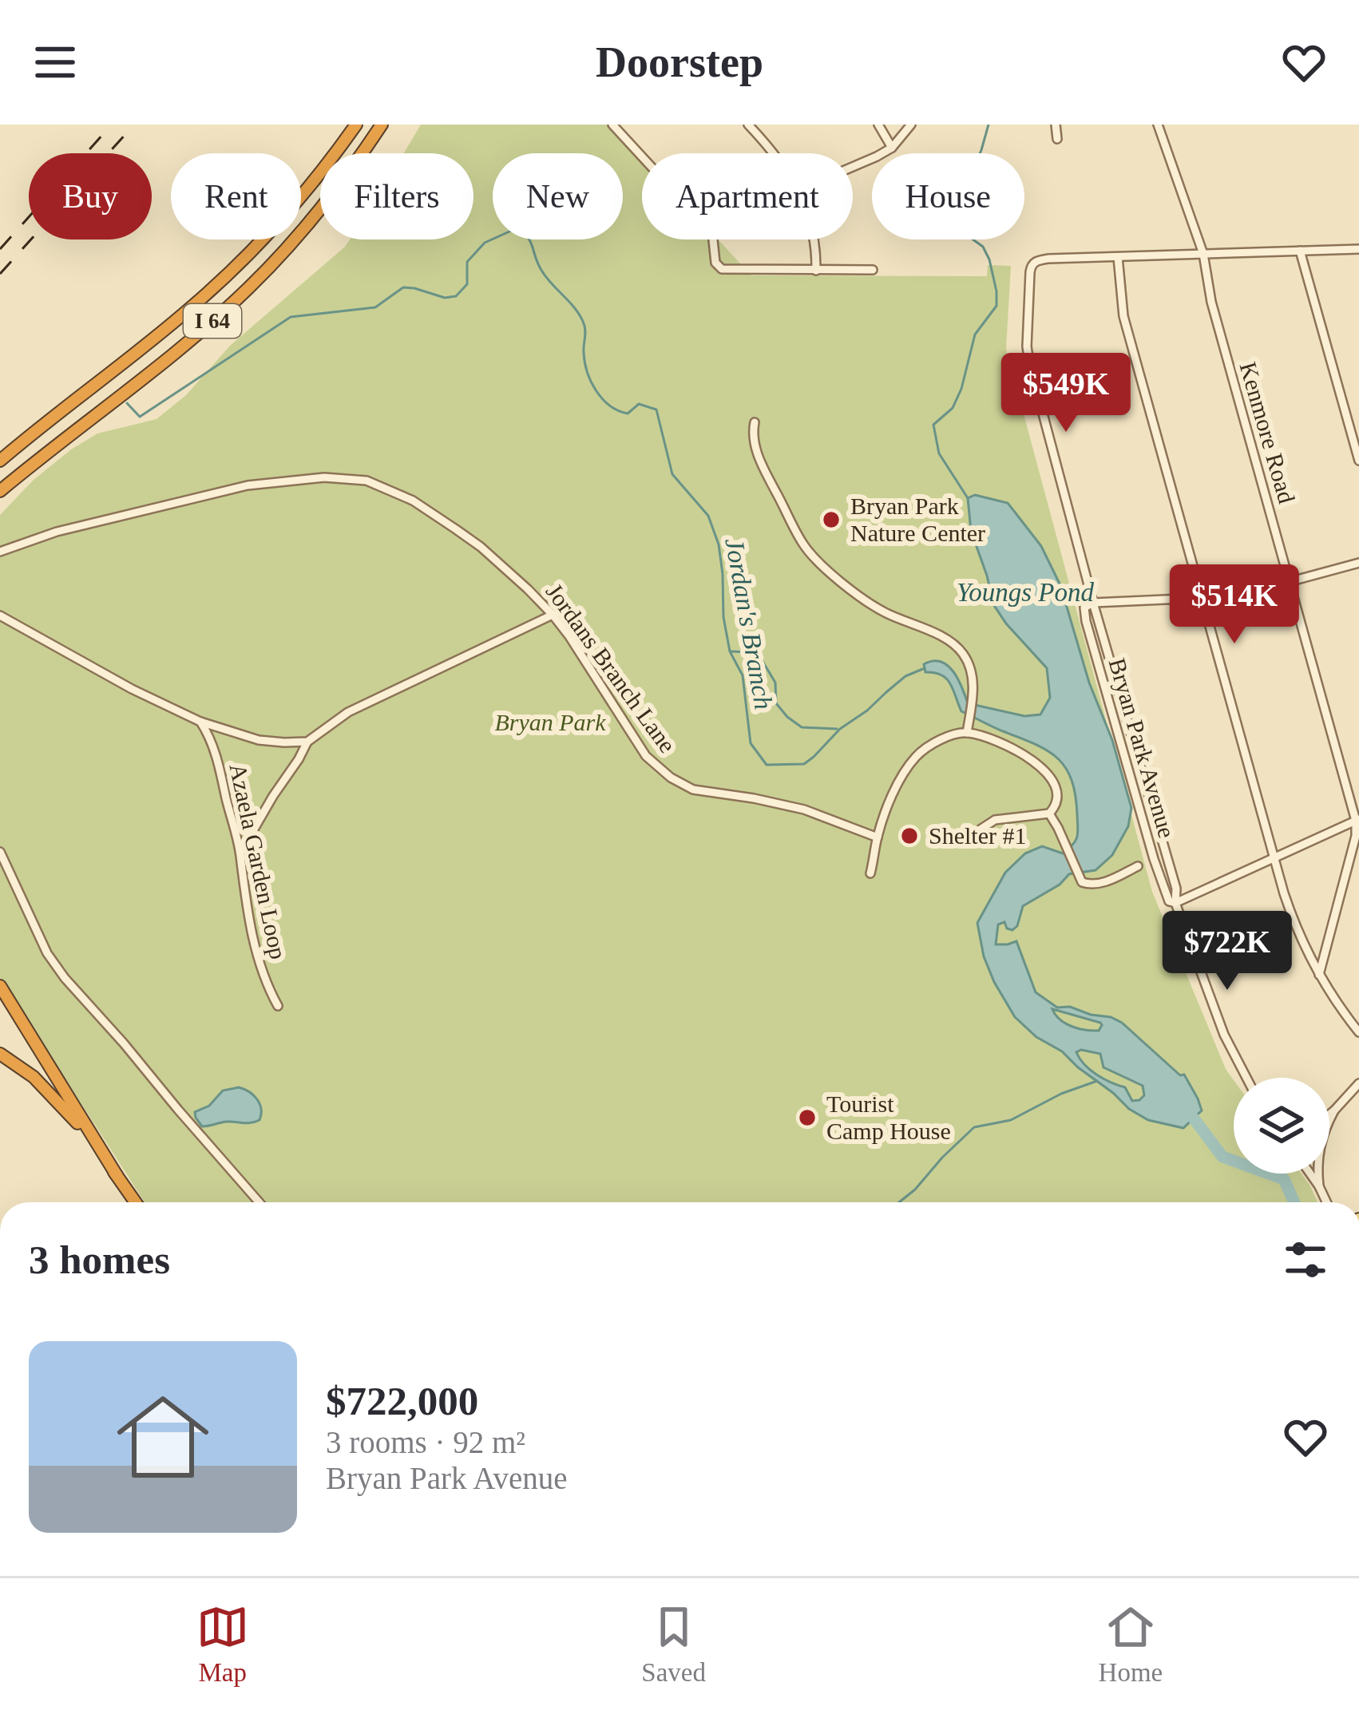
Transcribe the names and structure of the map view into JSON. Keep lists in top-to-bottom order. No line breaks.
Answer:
{"streets":{"highway":["I 64"],"street":["Kenmore Road","Jordans Branch Lane","Bryan Park Avenue","Azaela Garden Loop"]},"water":["Youngs Pond","Jordan's Branch"],"parks":["Bryan Park"],"places":["Bryan Park Nature Center","Shelter #1","Tourist Camp House"],"page":{"header":"Doorstep","chip":["Buy","Rent","Filters","New","Apartment","House"],"price":["$549K","$514K","$722K"],"heading":"3 homes","list":[{"name":"$722,000","note":"3 rooms · 92 m² · Bryan Park Avenue"}],"tabs":["Map","Saved","Home"]}}
